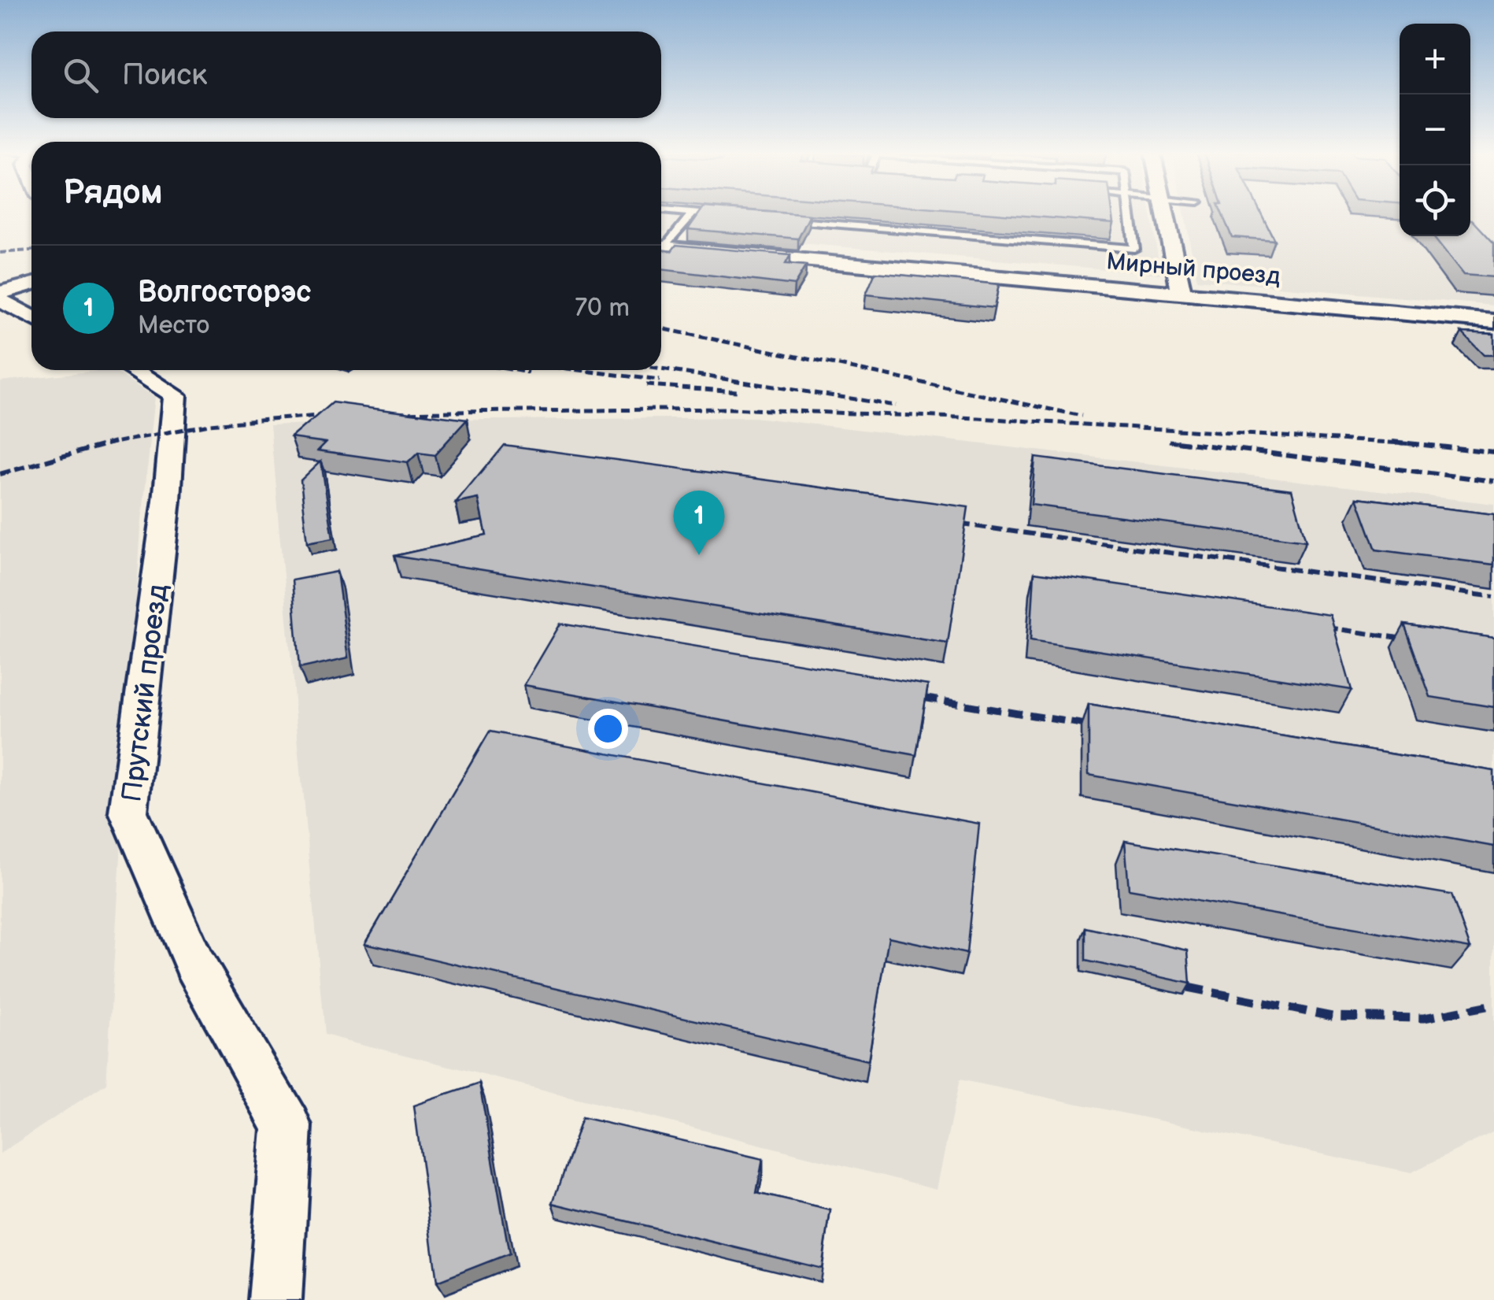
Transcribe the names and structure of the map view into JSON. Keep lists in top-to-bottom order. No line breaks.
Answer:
{"streets":{"street":["Мирный проезд","Прутский проезд"]},"page":{"map_buttons":["+","−"],"search":"Поиск","heading":"Рядом","list":[{"mark":"1","name":"Волгосторэс","note":"Место","value":"70 m"}],"pins":"1"}}
